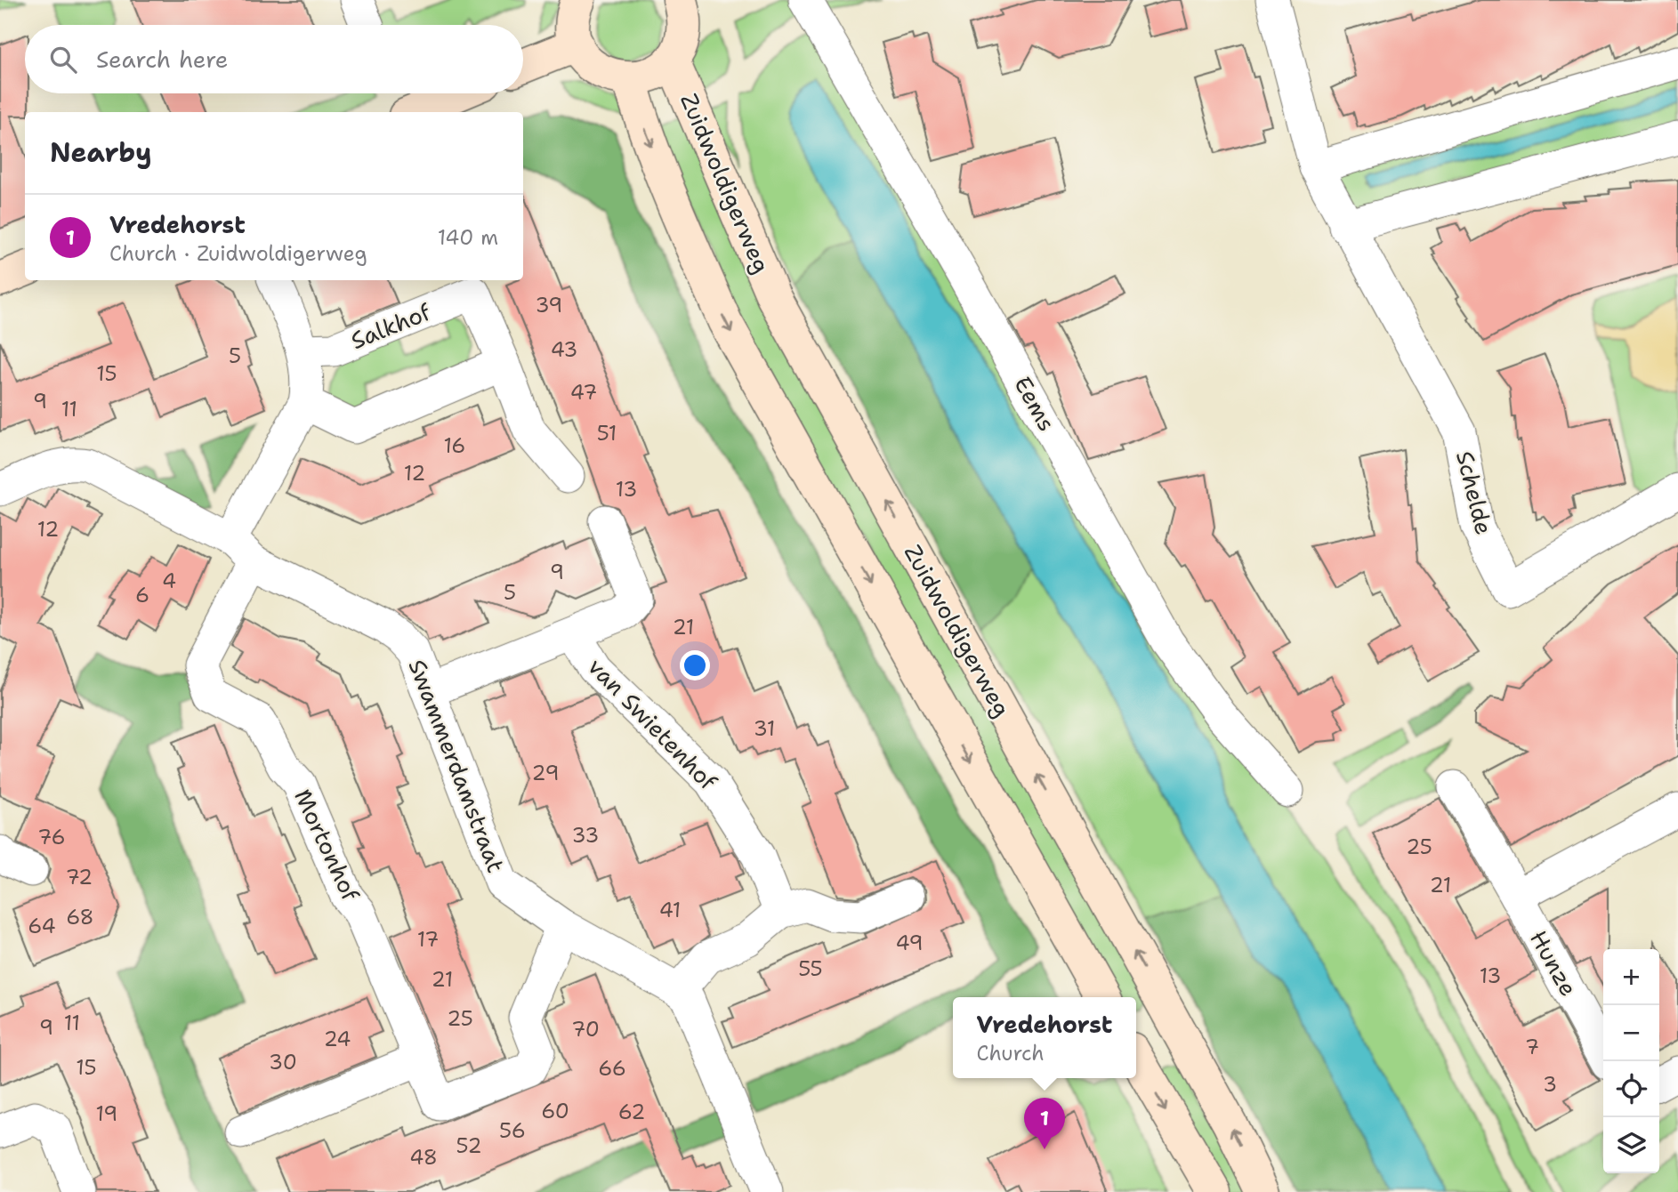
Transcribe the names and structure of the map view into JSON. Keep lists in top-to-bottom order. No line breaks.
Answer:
{"streets":{"main road":["Zuidwoldigerweg"],"street":["Salkhof","Eems","Schelde","van Swietenhof","Swammerdamstraat","Mortonhof","Hunze"]},"crossings":[["van Swietenhof","Swammerdamstraat"],["Swammerdamstraat","Mortonhof"]],"house_numbers":["39","43","5","15","47","9","11","51","16","12","13","12","9","4","5","6","21","31","29","33","76","25","72","21","41","68","64","17","49","55","13","21","25","11","9","70","24","7","30","15","66","3","60","62","19","56","52","48"],"page":{"search":"Search here","heading":"Nearby","list":[{"mark":"1","name":"Vredehorst","note":"Church · Zuidwoldigerweg","value":"140 m"}],"map_buttons":["+","−"],"popup":["Vredehorst","Church"],"pins":"1"}}
